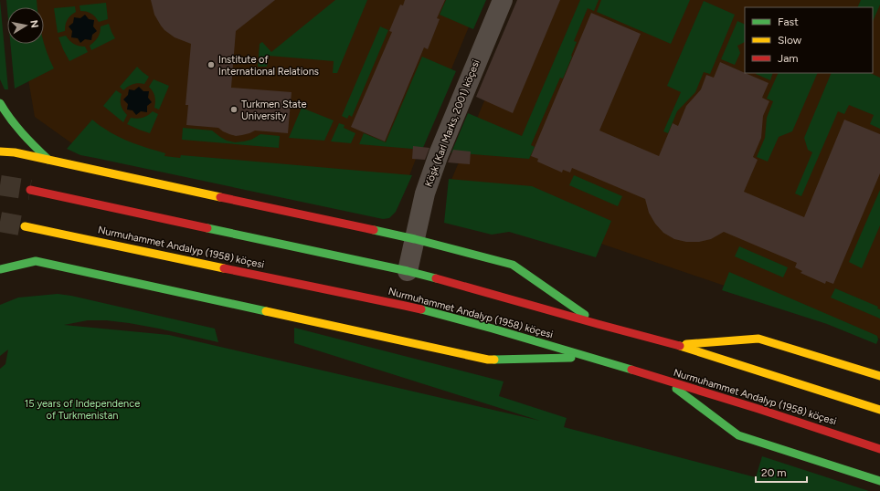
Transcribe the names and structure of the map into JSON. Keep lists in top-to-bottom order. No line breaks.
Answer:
{"streets":{"main road":["Nurmuhammet Andalyp (1958) köçesi"],"street":["Köşk (Karl Marks, 2001) köçesi"]},"parks":["15 years of Independence of Turkmenistan"],"places":["Institute of International Relations","Turkmen State University"],"legend":["Fast","Slow","Jam"],"scale_bar":"20 m","north":"right"}
